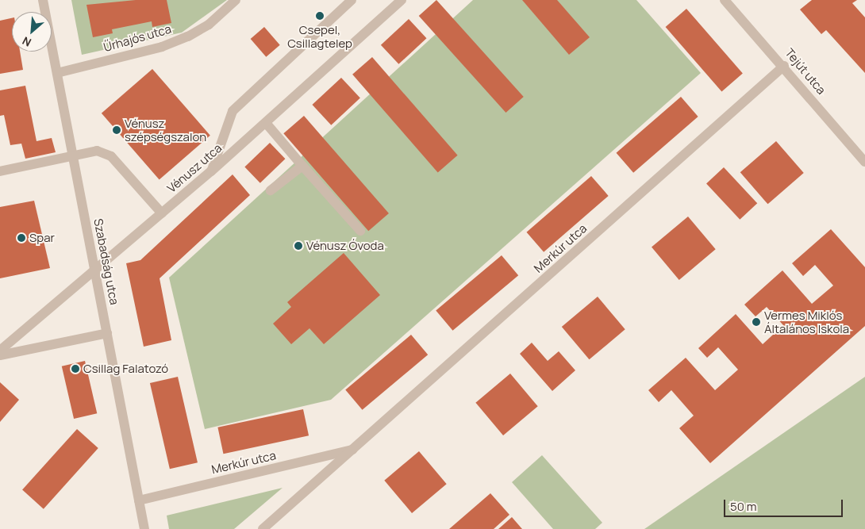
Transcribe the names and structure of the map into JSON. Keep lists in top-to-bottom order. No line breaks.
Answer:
{"streets":{"street":["Űrhajós utca","Tejút utca","Vénusz utca","Merkúr utca","Szabadság utca"]},"crossings":[["Űrhajós utca","Szabadság utca"],["Tejút utca","Merkúr utca"],["Vénusz utca","Szabadság utca"],["Merkúr utca","Szabadság utca"]],"places":["Csepel, Csillagtelep","Vénusz szépségszalon","Spar","Vénusz Óvoda","Vermes Miklós Általános Iskola","Csillag Falatozó"],"scale_bar":"50 m","north":"bottom left"}
